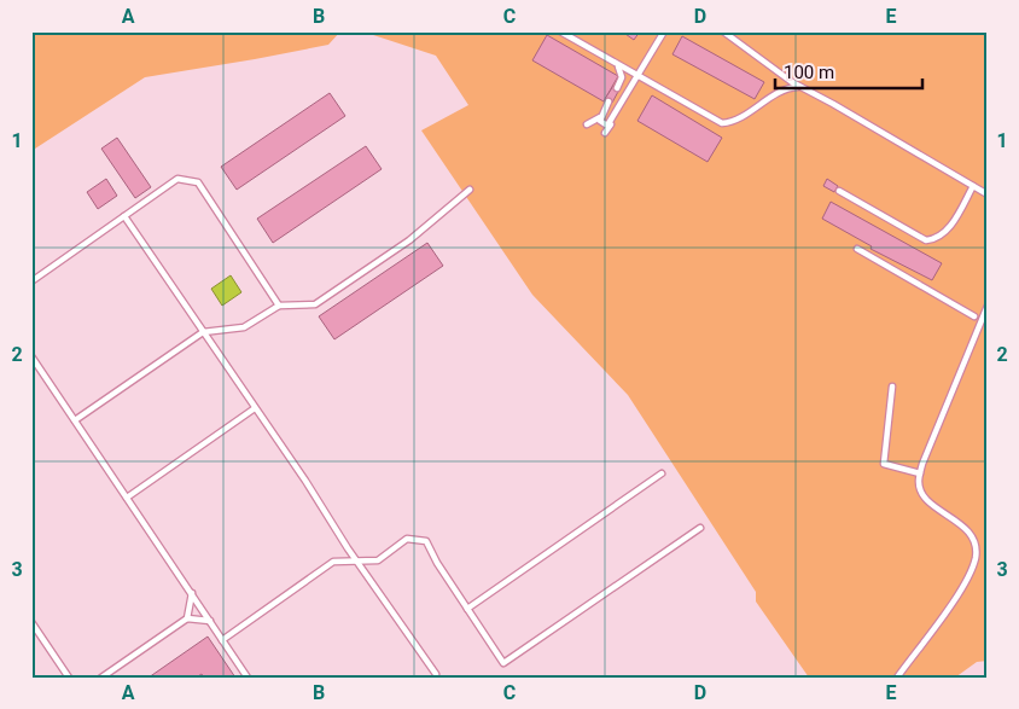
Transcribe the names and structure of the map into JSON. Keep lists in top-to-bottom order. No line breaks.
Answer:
{"scale_bar":"100 m","grid":{"columns":["A","B","C","D","E"],"rows":["1","2","3"]}}
